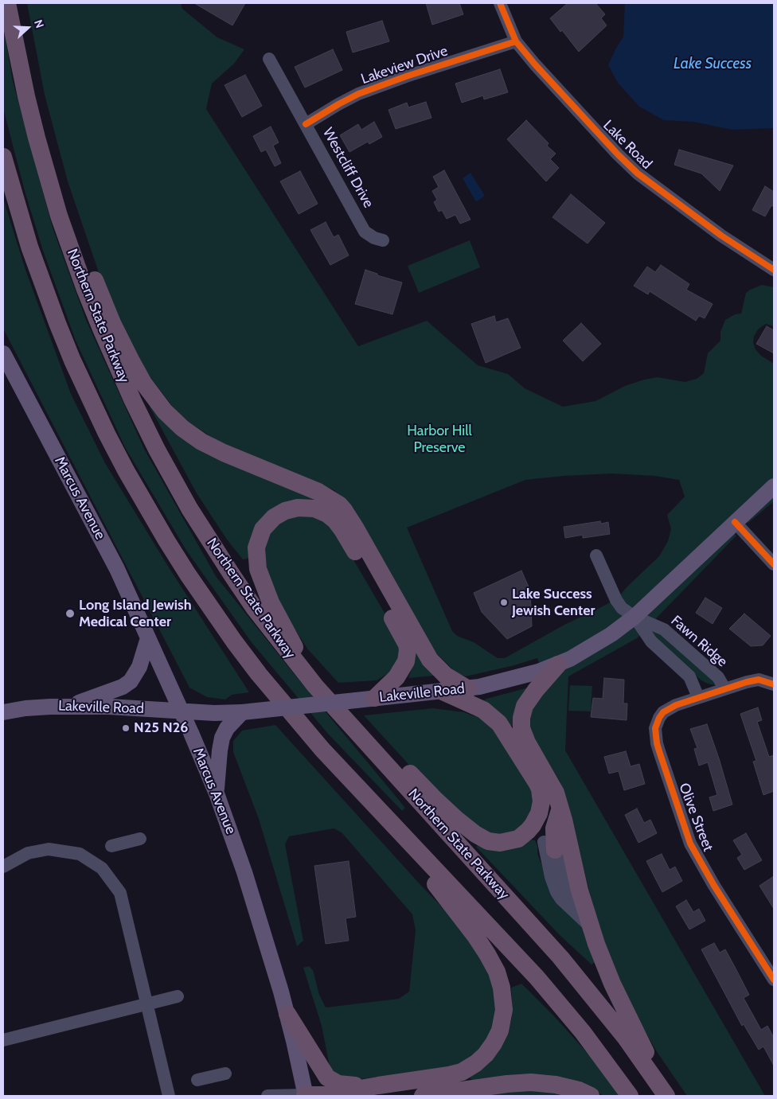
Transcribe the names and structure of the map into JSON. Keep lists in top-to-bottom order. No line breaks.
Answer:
{"streets":{"highway":["Northern State Parkway"],"main road":["Marcus Avenue","Lakeville Road"],"street":["Lakeview Drive","Lake Road","Westcliff Drive","Fawn Ridge","Olive Street"]},"crossings":[["Lakeview Drive","Lake Road"],["Lakeview Drive","Westcliff Drive"],["Marcus Avenue","Lakeville Road"],["Fawn Ridge","Lakeville Road"],["Fawn Ridge","Olive Street"]],"water":["Lake Success"],"parks":["Harbor Hill Preserve"],"places":["Lake Success Jewish Center","Long Island Jewish Medical Center","N25 N26"],"north":"right"}
